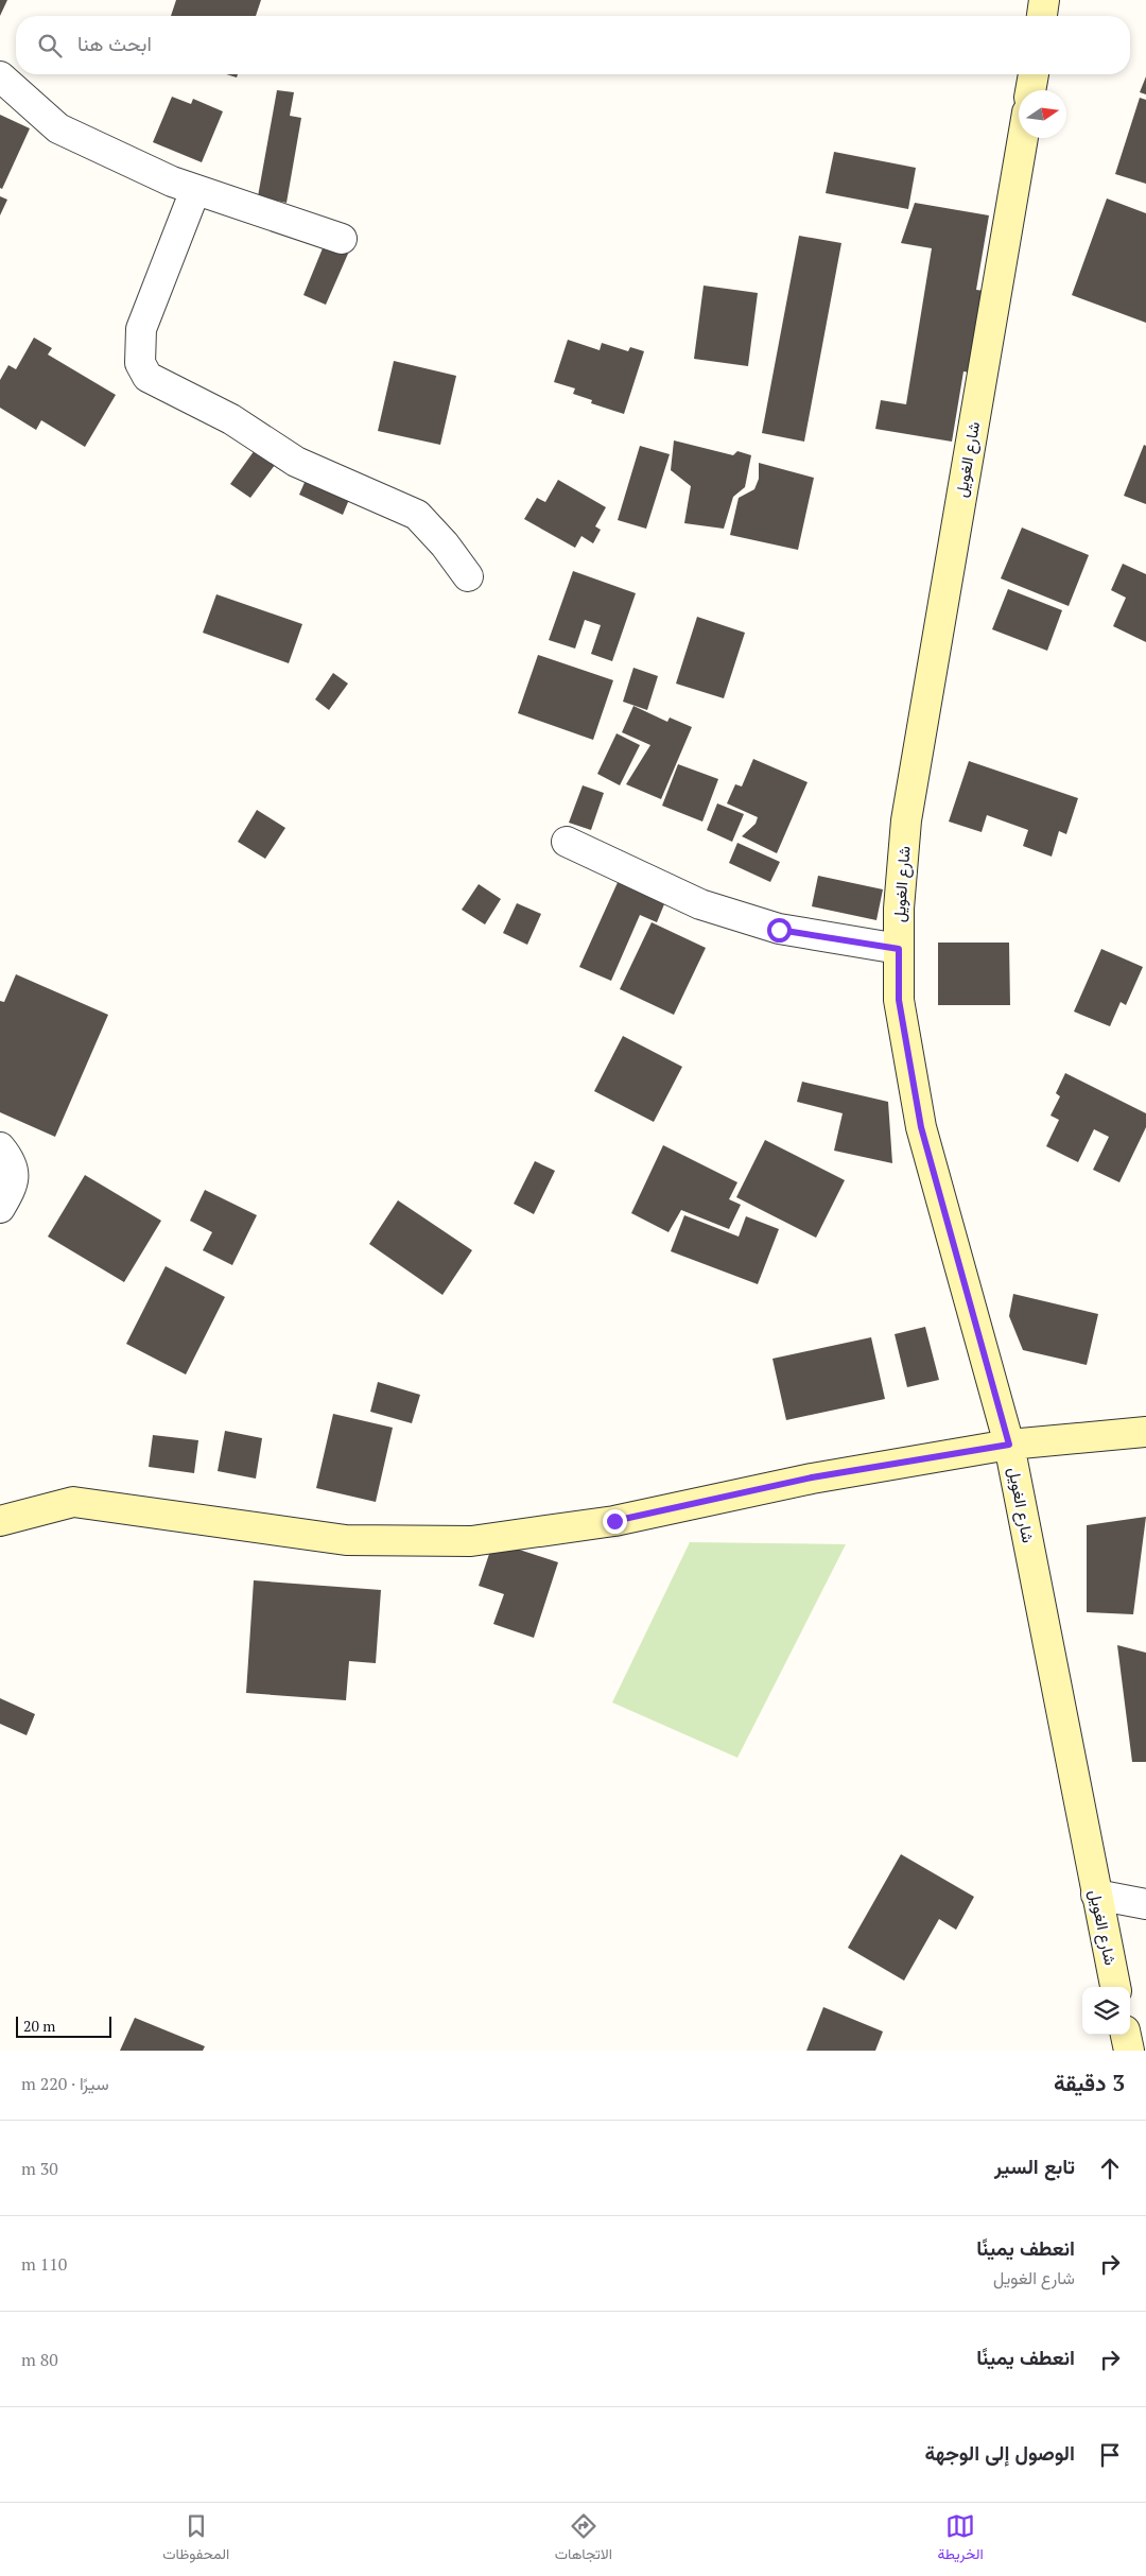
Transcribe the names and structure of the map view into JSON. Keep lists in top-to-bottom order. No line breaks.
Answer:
{"streets":{"street":["شارع الغويل"]},"scale_bar":"20 m","north":"right","page":{"search":"ابحث هنا","scale":"20 m","heading":["3 دقيقة","سيرًا · 220 m"],"list":[["تابع السير","30 m"],["انعطف يمينًا","شارع الغويل","110 m"],["انعطف يمينًا","80 m"],"الوصول إلى الوجهة"],"nav":["الخريطة","الاتجاهات","المحفوظات"]}}
